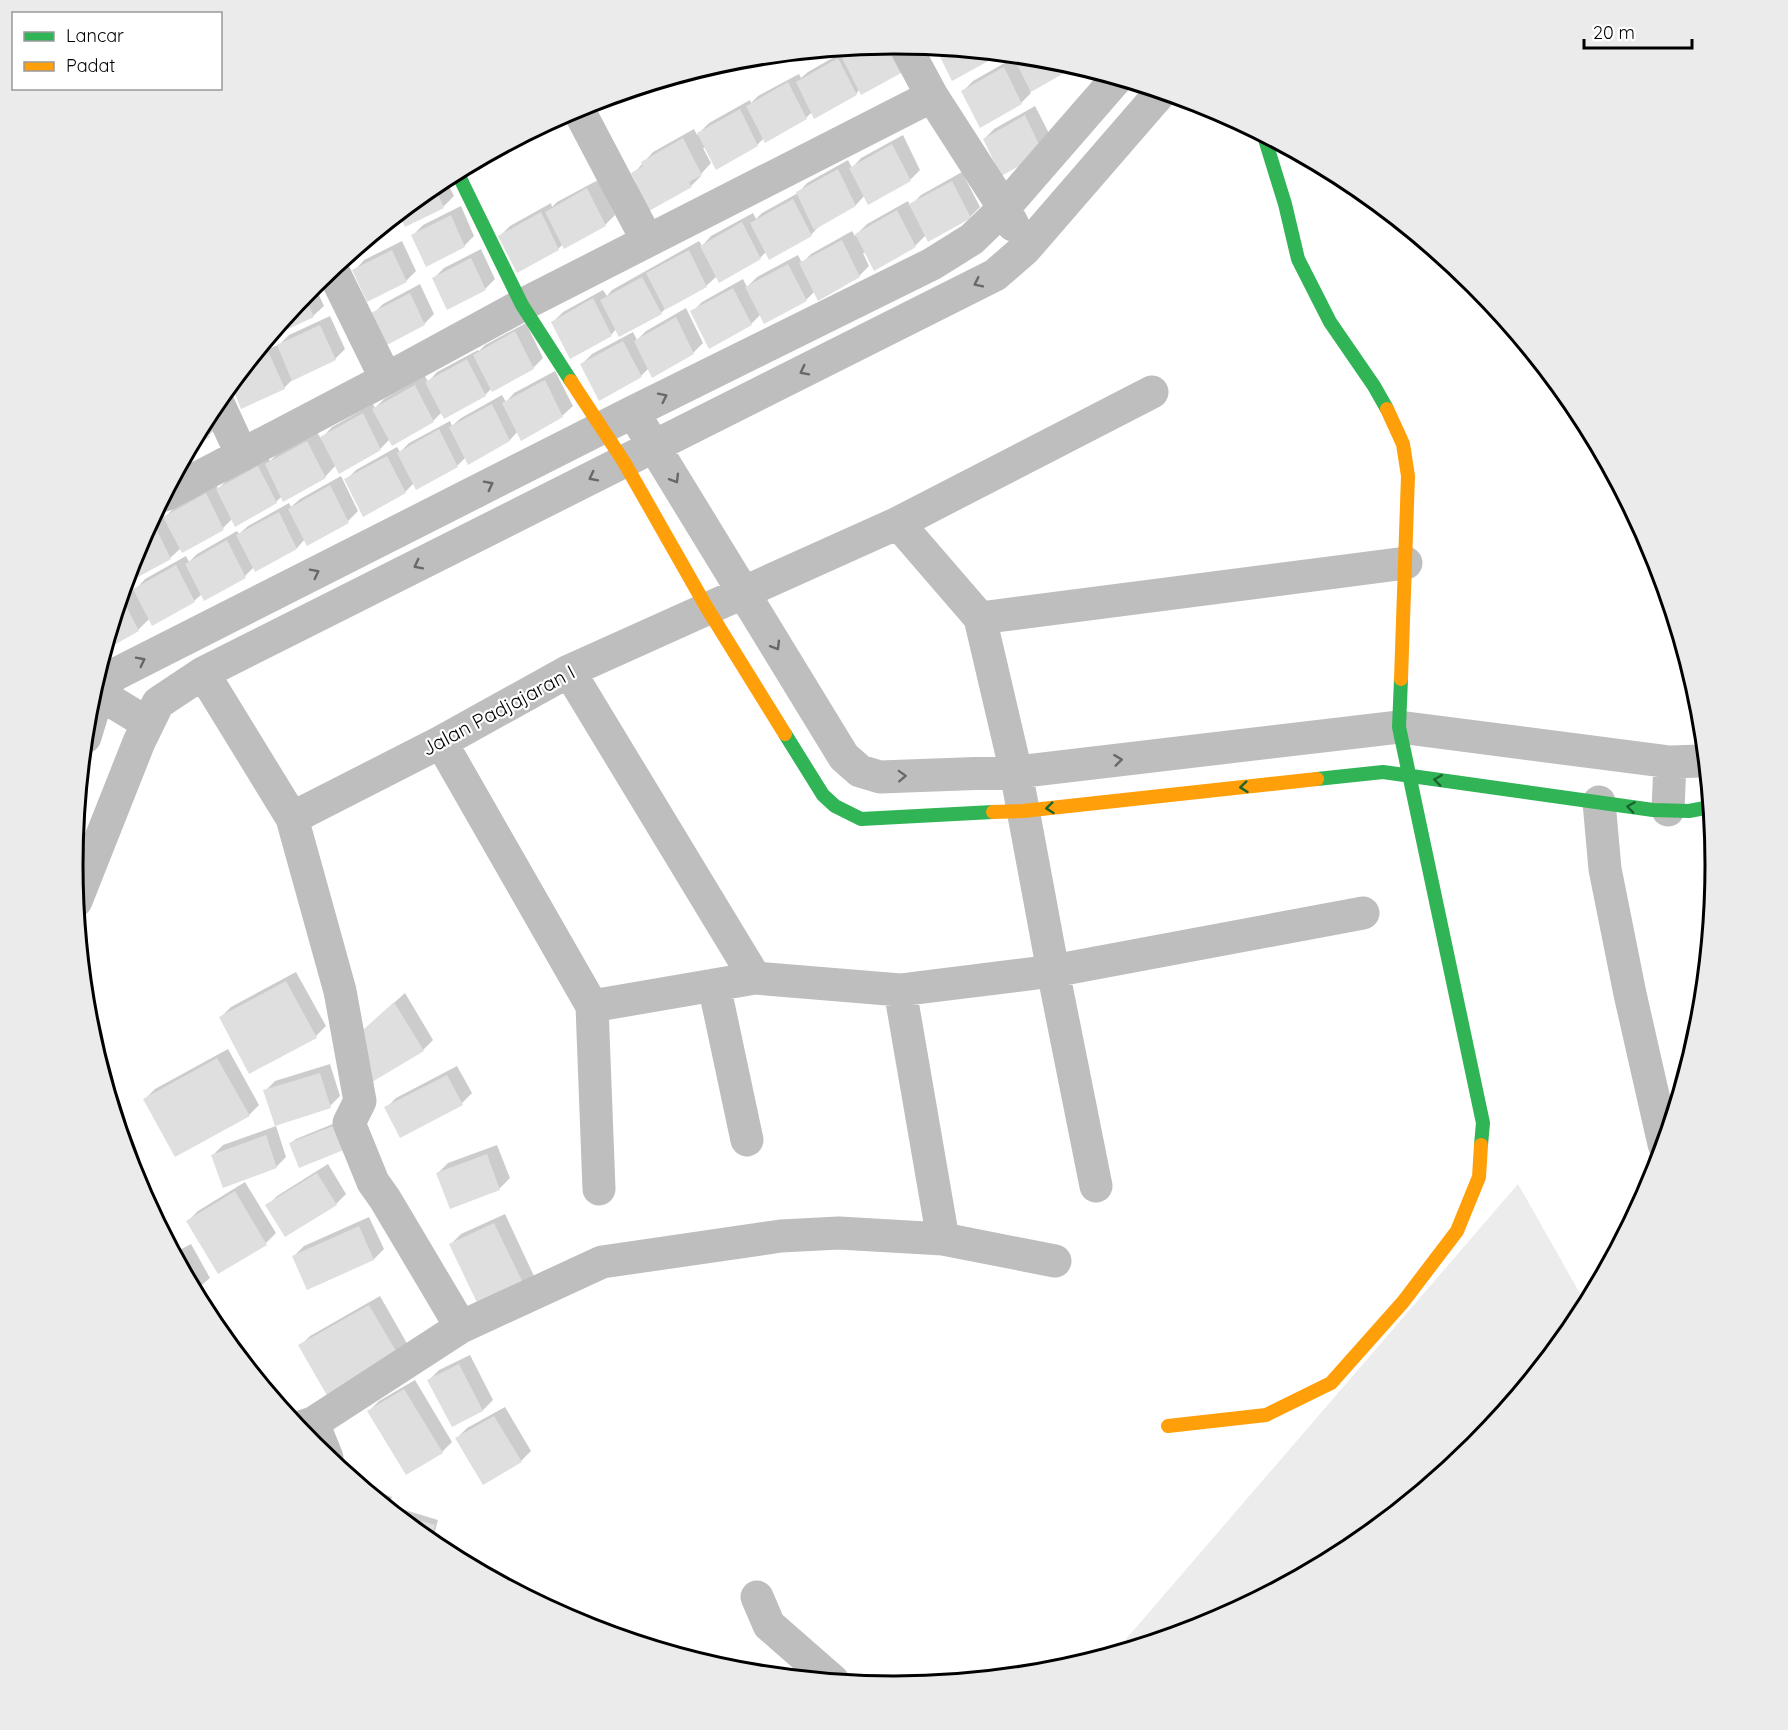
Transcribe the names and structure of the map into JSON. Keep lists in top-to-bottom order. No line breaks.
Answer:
{"streets":{"street":["Jalan Padjajaran I"]},"legend":["Lancar","Padat"],"scale_bar":"20 m"}
